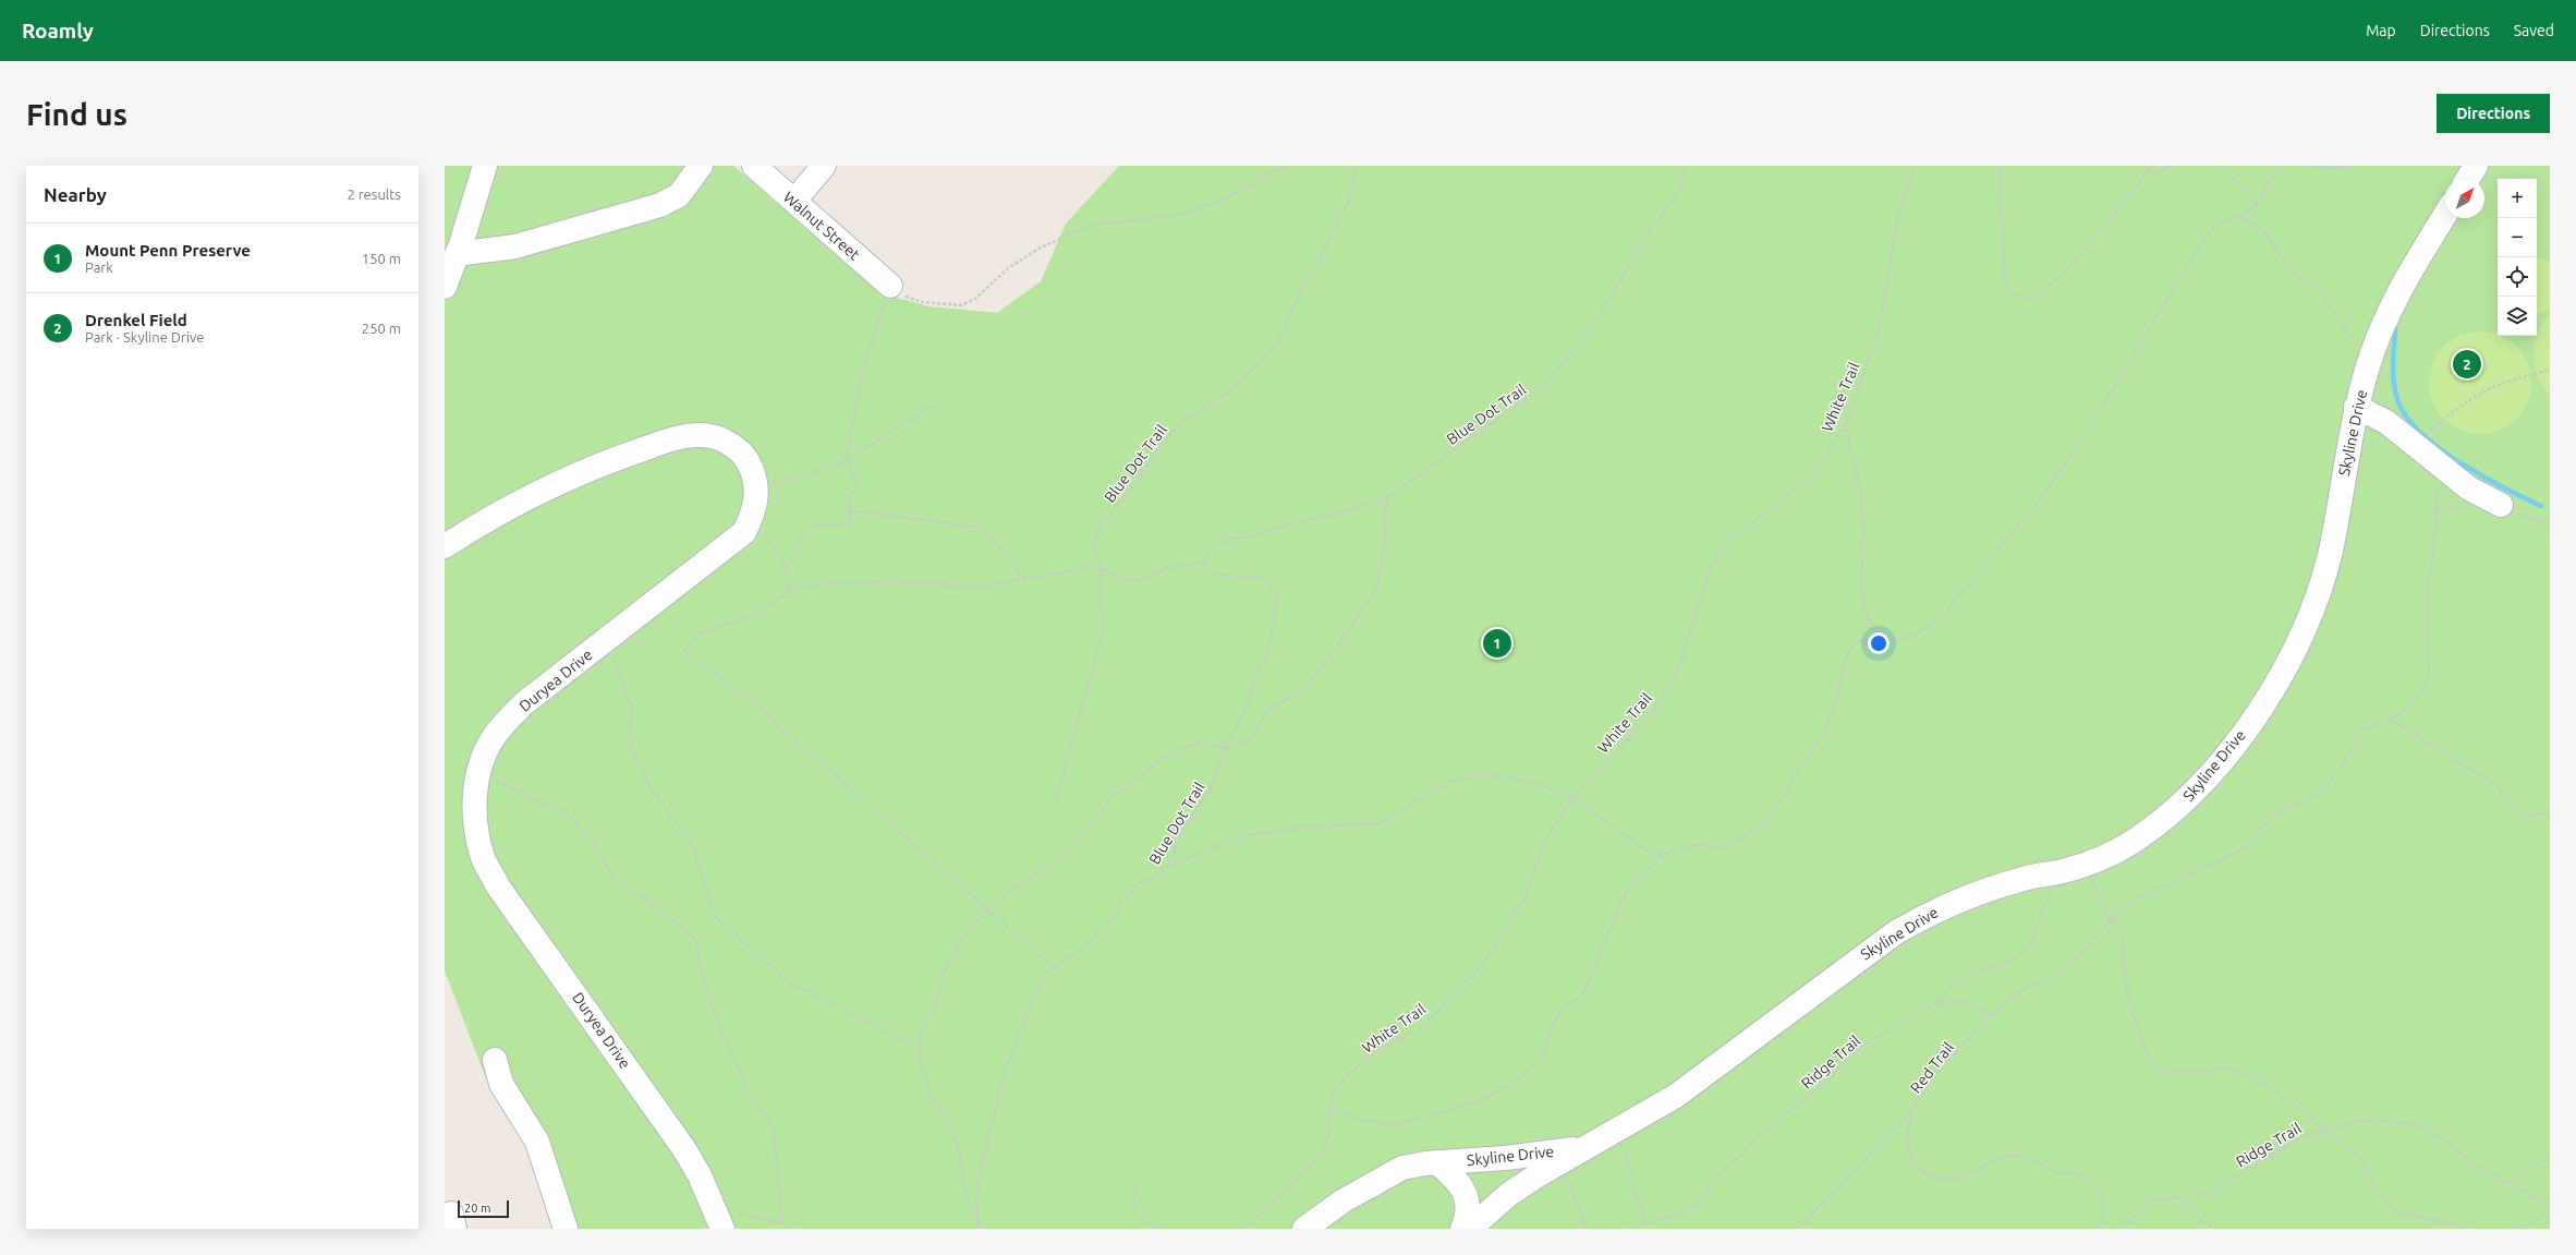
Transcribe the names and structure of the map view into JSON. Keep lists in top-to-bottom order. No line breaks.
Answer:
{"streets":{"street":["Walnut Street","Skyline Drive","Duryea Drive"],"path":["White Trail","Blue Dot Trail","Ridge Trail","Red Trail"]},"crossings":[["Skyline Drive","Ridge Trail"]],"scale_bar":"20 m","north":"top right","page":{"header":"Roamly","nav":["Map","Directions","Saved"],"buttons":"Directions","title":"Find us","heading":["Nearby","2 results"],"map_buttons":["+","−"],"list":[{"mark":"1","name":"Mount Penn Preserve","note":"Park","value":"150 m"},{"mark":"2","name":"Drenkel Field","note":"Park · Skyline Drive","value":"250 m"}],"pins":["2","1"],"scale":"20 m"}}
